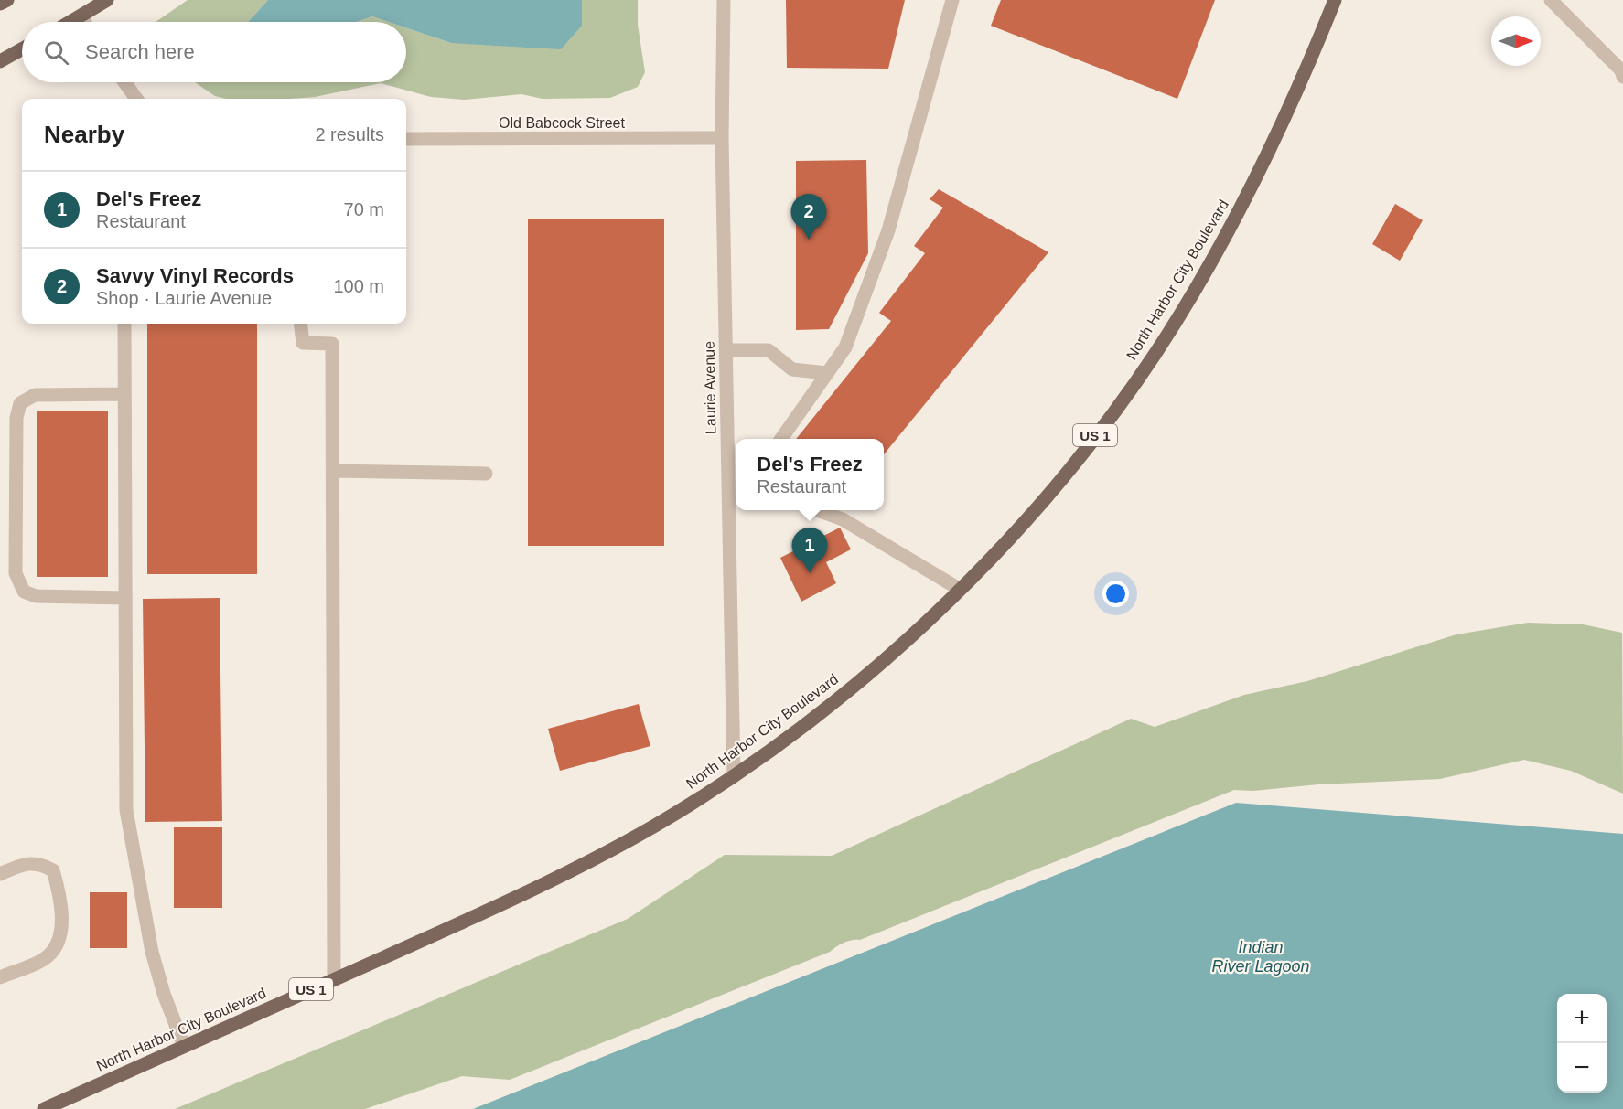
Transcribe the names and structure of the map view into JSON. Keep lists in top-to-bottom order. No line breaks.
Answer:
{"streets":{"main road":["North Harbor City Boulevard","US 1"],"street":["Old Babcock Street","Laurie Avenue"]},"crossings":[["Old Babcock Street","Laurie Avenue"],["North Harbor City Boulevard","Laurie Avenue"]],"water":["Indian River Lagoon"],"north":"right","page":{"search":"Search here","heading":["Nearby","2 results"],"list":[{"mark":"1","name":"Del's Freez","note":"Restaurant","value":"70 m"},{"mark":"2","name":"Savvy Vinyl Records","note":"Shop · Laurie Avenue","value":"100 m"}],"pins":["2","1"],"popup":["Del's Freez","Restaurant"],"map_buttons":["+","−"]}}
